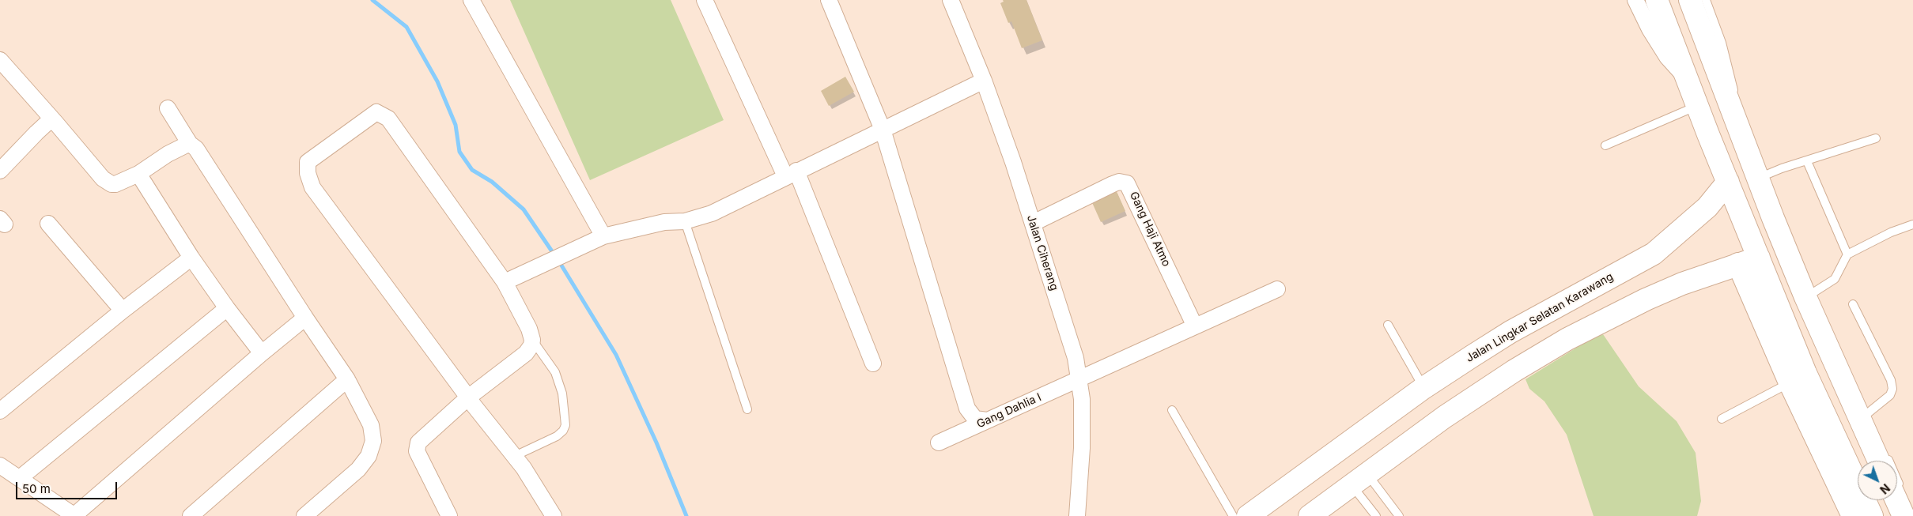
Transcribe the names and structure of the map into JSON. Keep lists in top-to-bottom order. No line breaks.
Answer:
{"streets":{"main road":["Jalan Lingkar Selatan Karawang"],"street":["Gang Haji Atmo","Jalan Ciherang","Gang Dahlia I"]},"crossings":[["Gang Haji Atmo","Jalan Ciherang"],["Gang Haji Atmo","Gang Dahlia I"],["Jalan Ciherang","Gang Dahlia I"]],"scale_bar":"50 m","north":"bottom right"}
